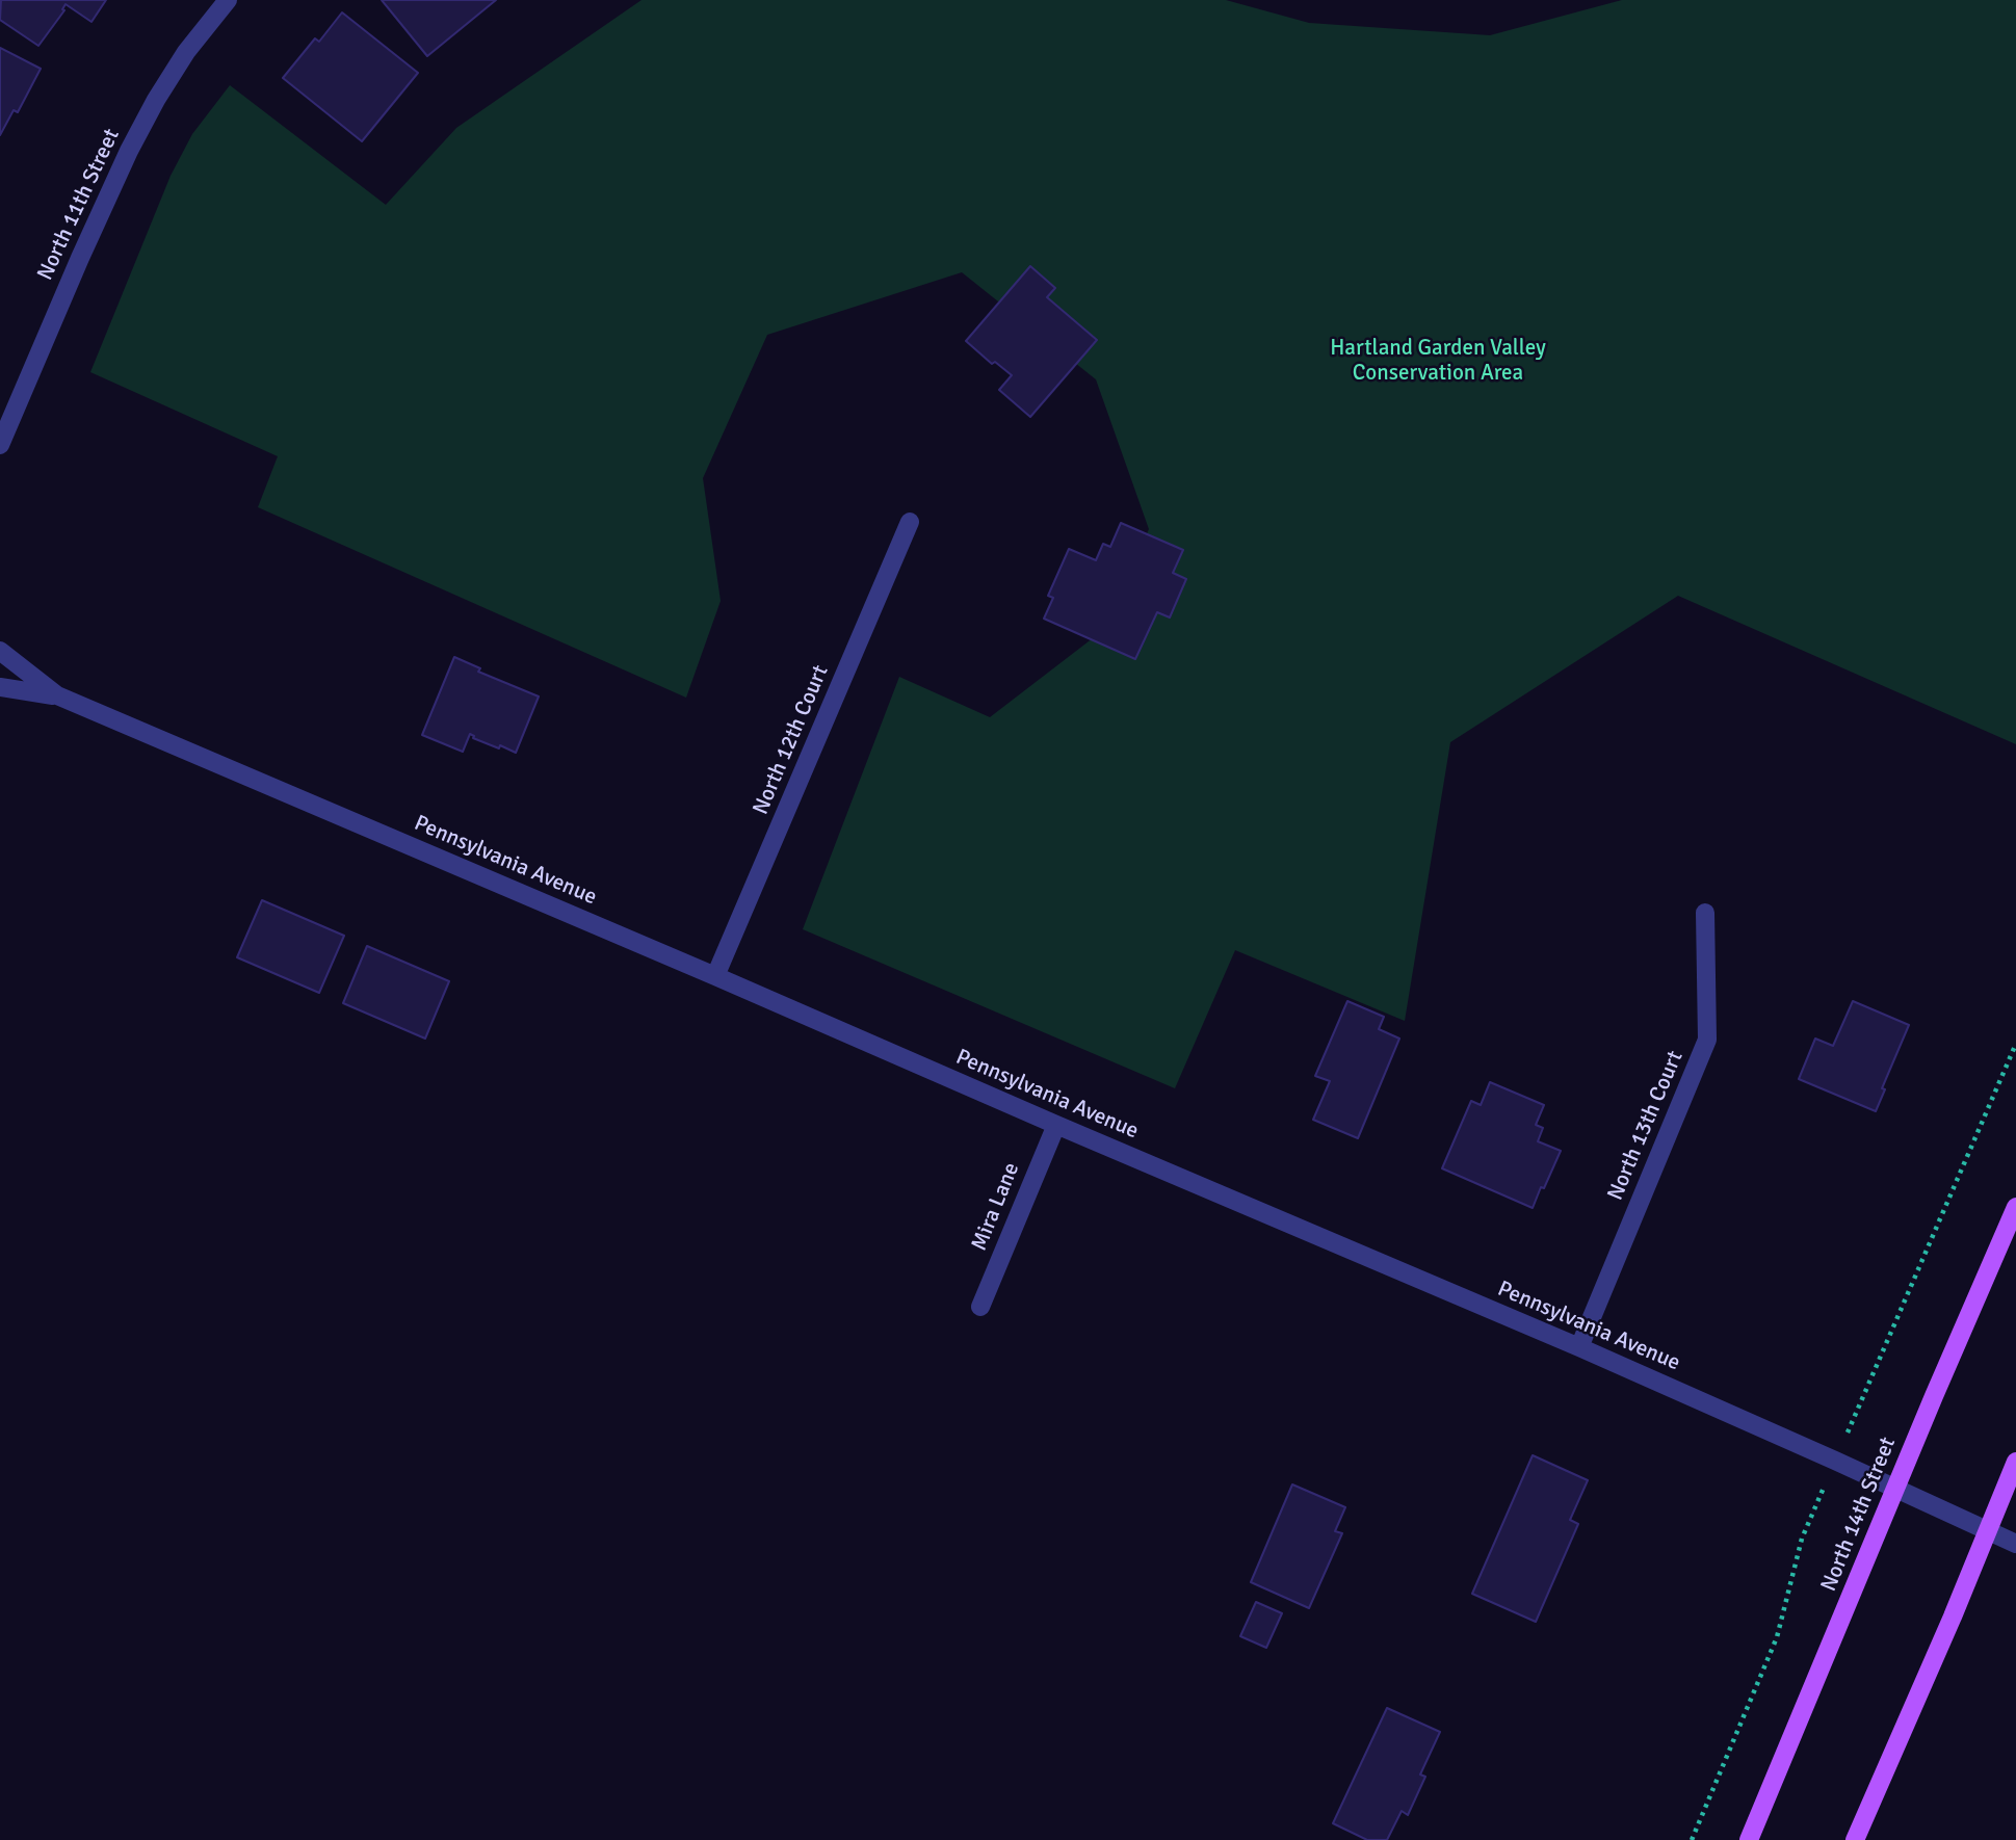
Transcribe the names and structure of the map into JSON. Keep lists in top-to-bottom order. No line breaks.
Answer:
{"streets":{"main road":["North 14th Street"],"street":["North 11th Street","North 12th Court","Pennsylvania Avenue","North 13th Court","Mira Lane"]},"crossings":[["North 12th Court","Pennsylvania Avenue"],["Pennsylvania Avenue","North 13th Court"],["Pennsylvania Avenue","Mira Lane"],["Pennsylvania Avenue","North 14th Street"]],"parks":["Hartland Garden Valley Conservation Area"]}
